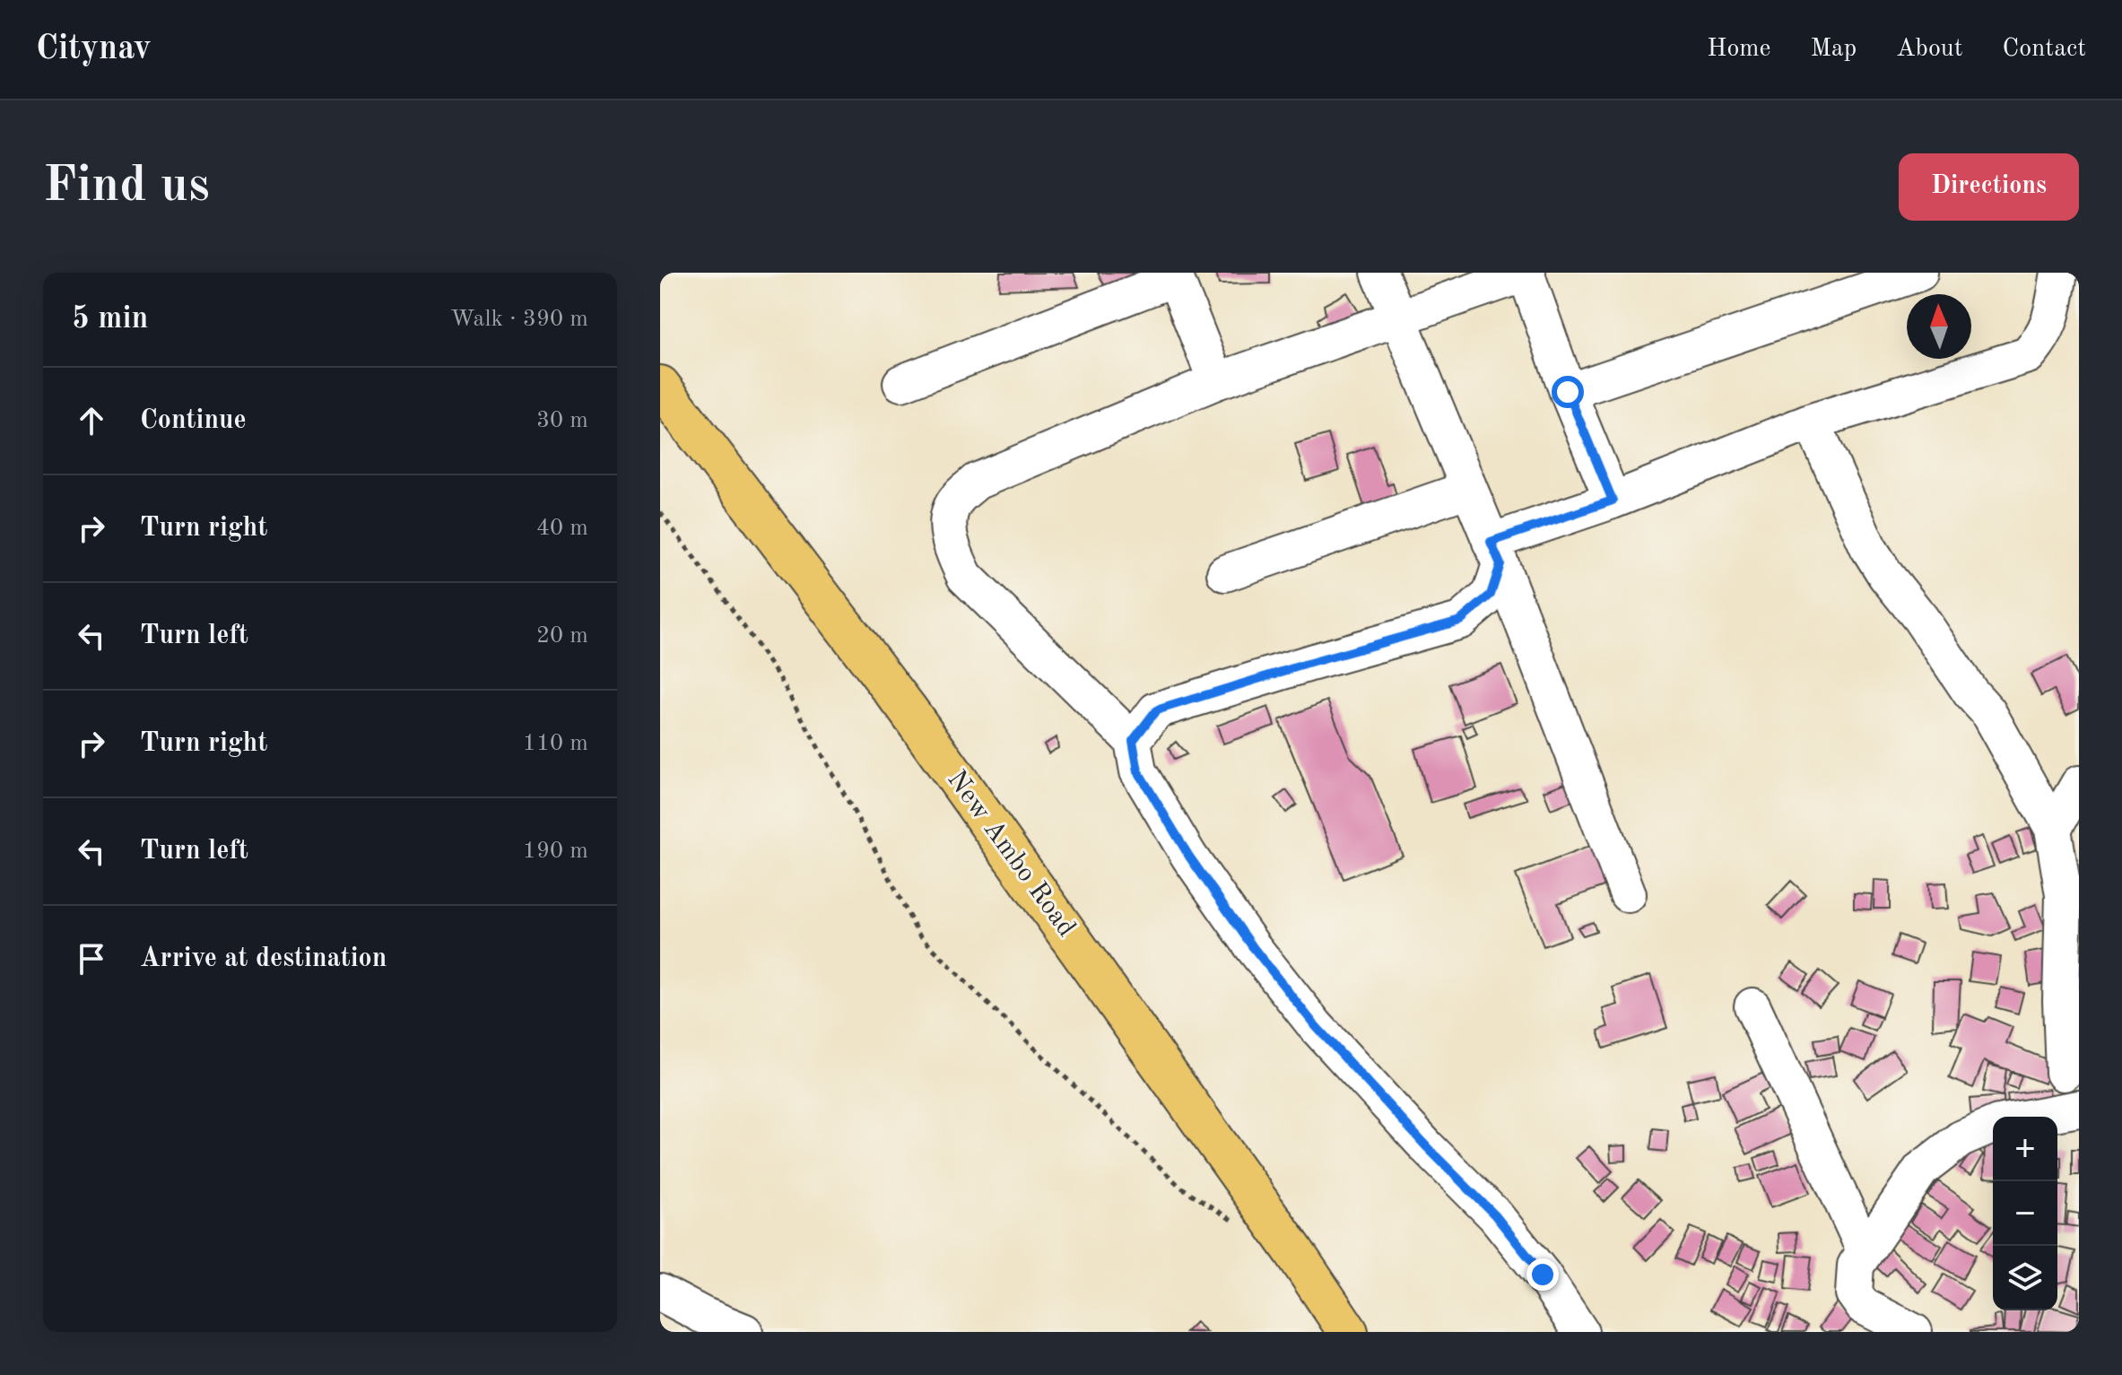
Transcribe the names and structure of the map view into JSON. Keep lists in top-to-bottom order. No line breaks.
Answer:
{"streets":{"highway":["New Ambo Road"]},"north":"top","page":{"header":"Citynav","nav":["Home","Map","About","Contact"],"buttons":"Directions","title":"Find us","heading":["5 min","Walk · 390 m"],"list":[["Continue","30 m"],["Turn right","40 m"],["Turn left","20 m"],["Turn right","110 m"],["Turn left","190 m"],"Arrive at destination"],"map_buttons":["+","−"]}}
